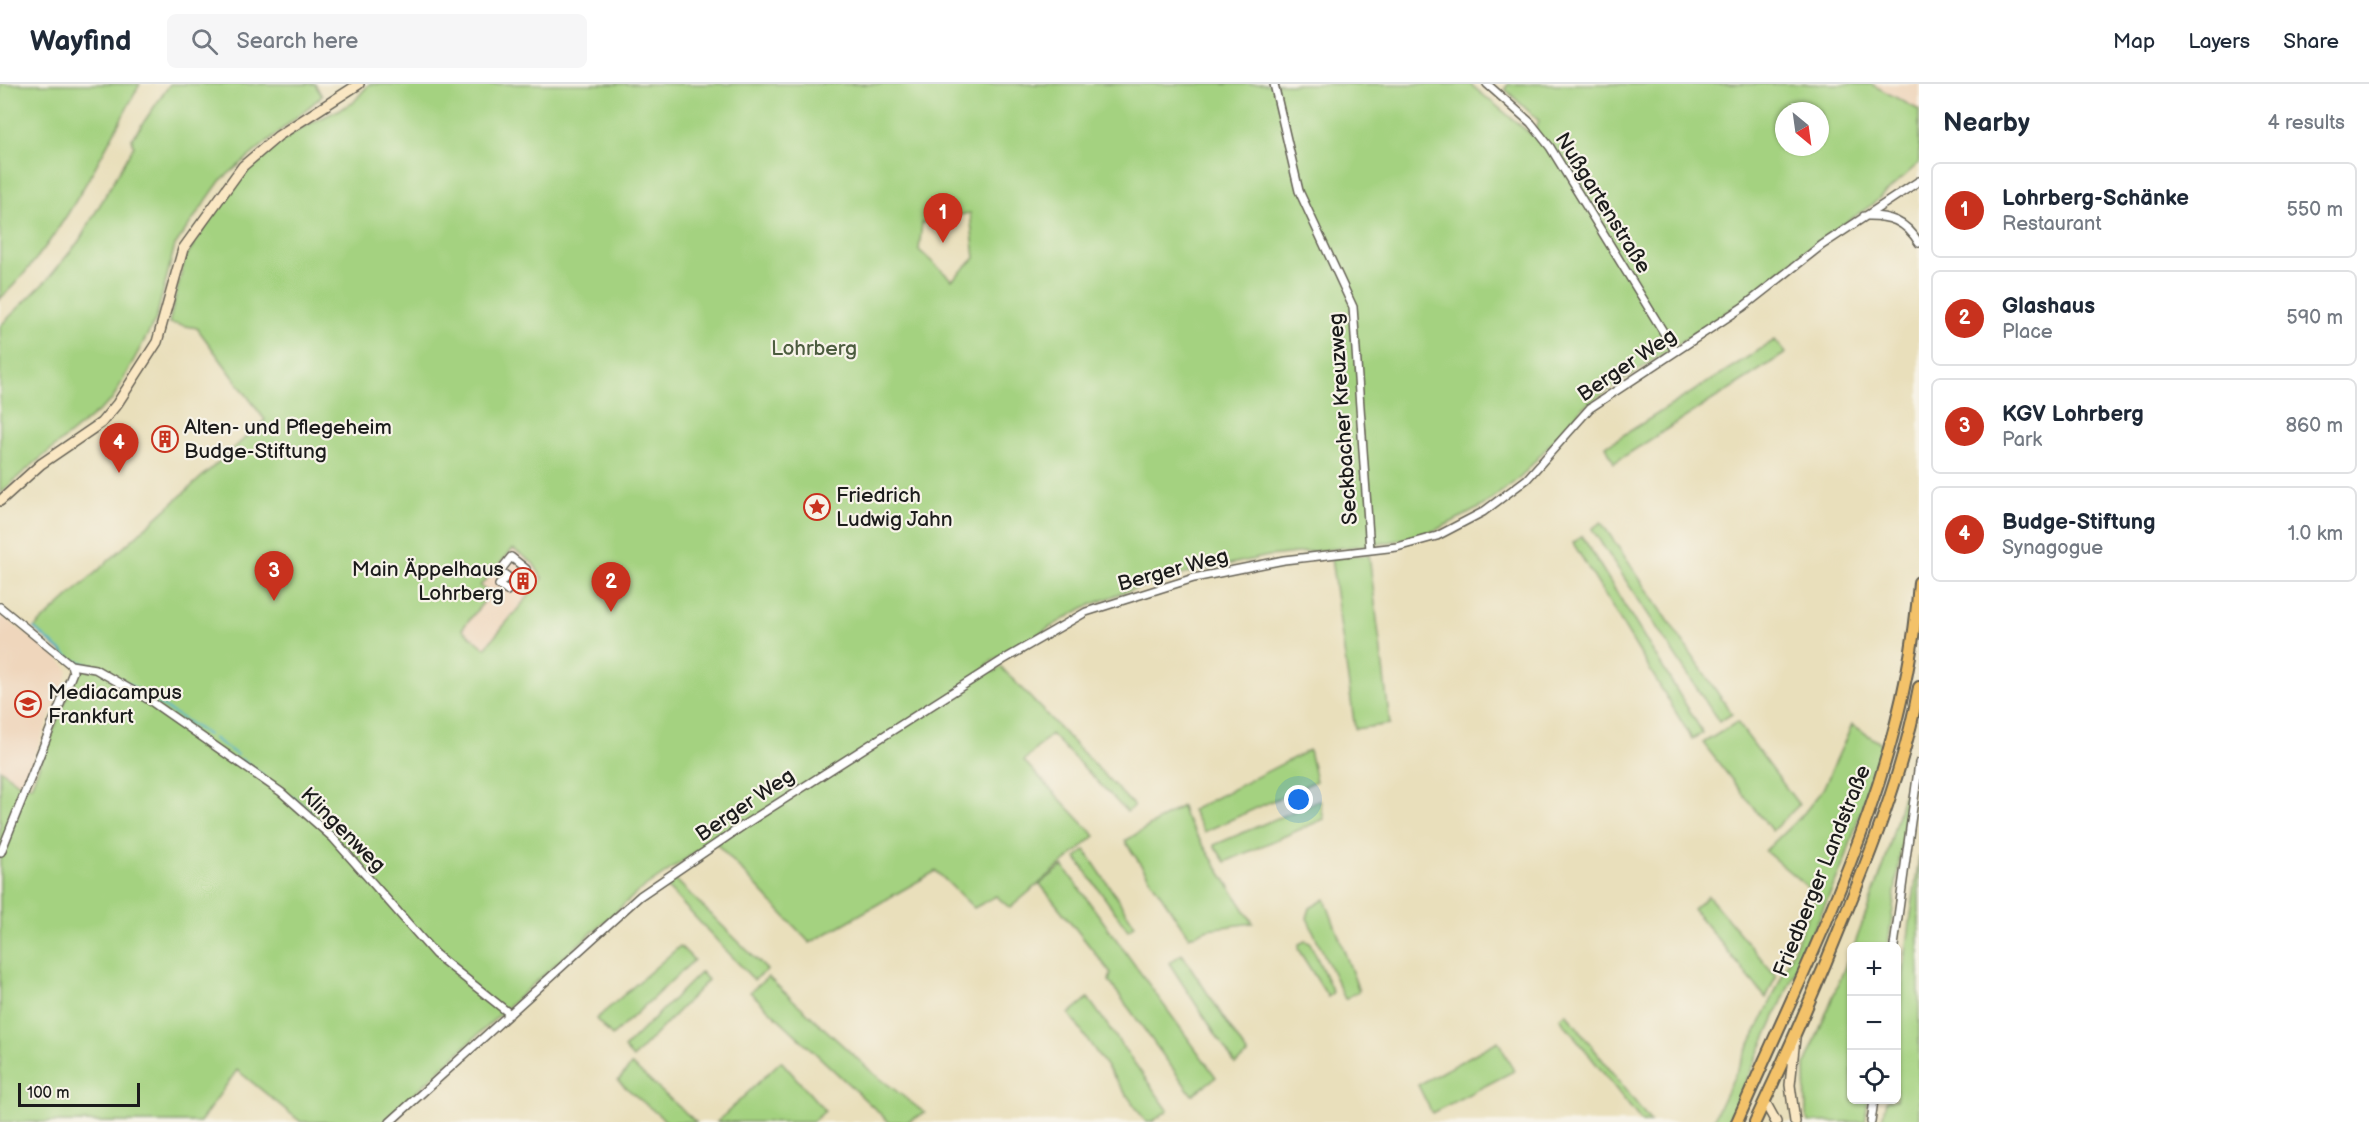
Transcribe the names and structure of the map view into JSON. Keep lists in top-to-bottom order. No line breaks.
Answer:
{"streets":{"main road":["Friedberger Landstraße"],"street":["Nußgartenstraße","Berger Weg","Seckbacher Kreuzweg","Klingenweg"]},"crossings":[["Nußgartenstraße","Berger Weg"],["Berger Weg","Seckbacher Kreuzweg"],["Berger Weg","Klingenweg"]],"parks":["Lohrberg"],"places":{"building":["Alten- und Pflegeheim Budge-Stiftung","Main Äppelhaus Lohrberg"],"place":["Friedrich Ludwig Jahn"],"school or university":["Mediacampus Frankfurt"]},"scale_bar":"100 m","north":"bottom right","page":{"header":"Wayfind","search":"Search here","nav":["Map","Layers","Share"],"heading":["Nearby","4 results"],"list":[{"mark":"1","name":"Lohrberg-Schänke","note":"Restaurant","value":"550 m"},{"mark":"2","name":"Glashaus","note":"Place","value":"590 m"},{"mark":"3","name":"KGV Lohrberg","note":"Park","value":"860 m"},{"mark":"4","name":"Budge-Stiftung","note":"Synagogue","value":"1.0 km"}],"pins":["1","4","3","2"],"map_buttons":["+","−"],"scale":"100 m"}}
